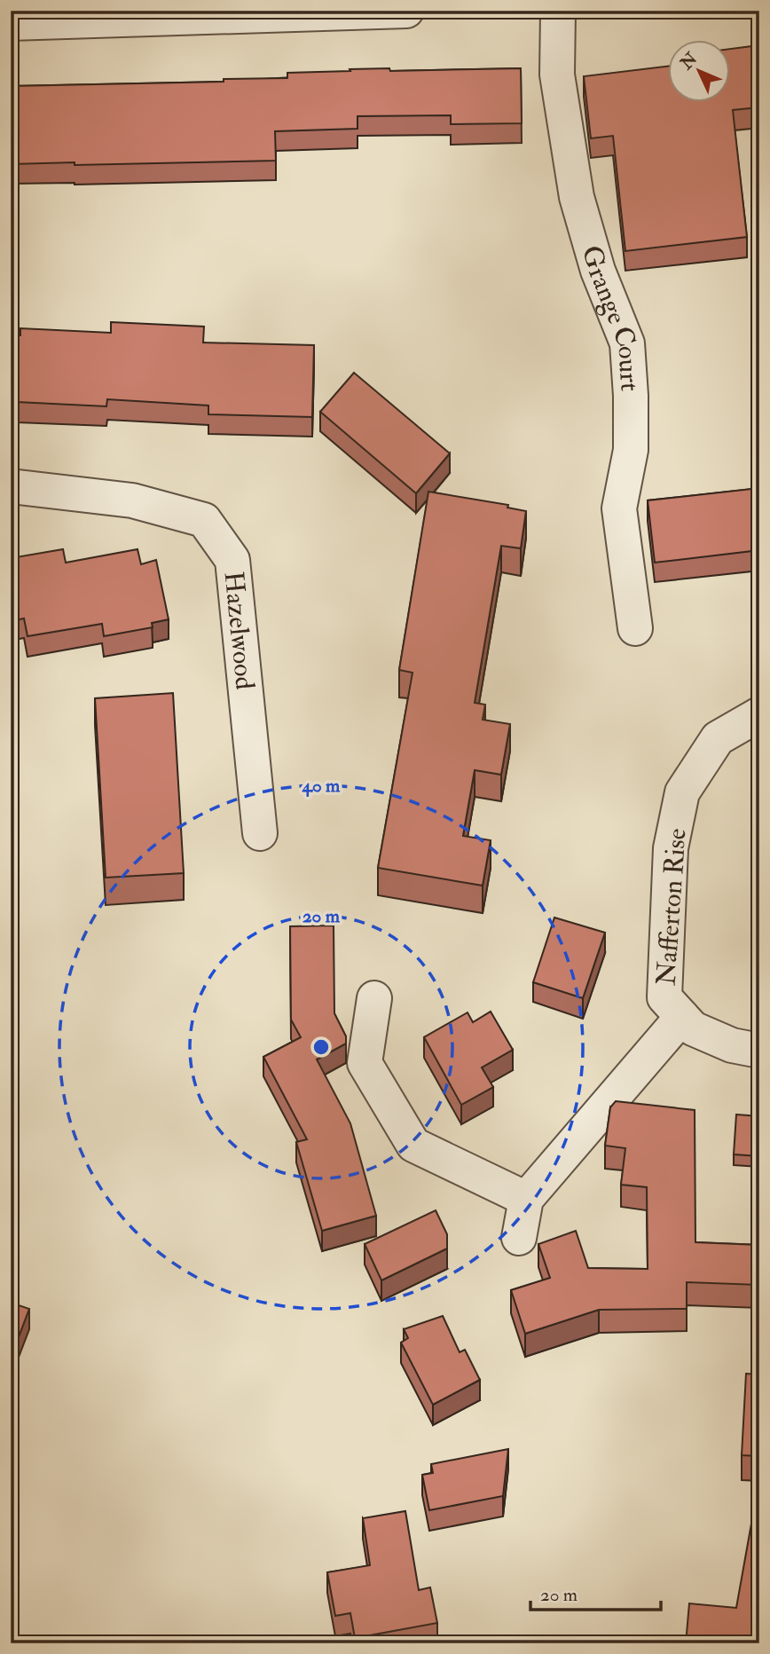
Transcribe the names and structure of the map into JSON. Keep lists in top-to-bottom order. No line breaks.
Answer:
{"streets":{"street":["Grange Court","Hazelwood","Nafferton Rise"]},"scale_bar":"20 m","north":"top left","rings":["40 m","20 m"]}
